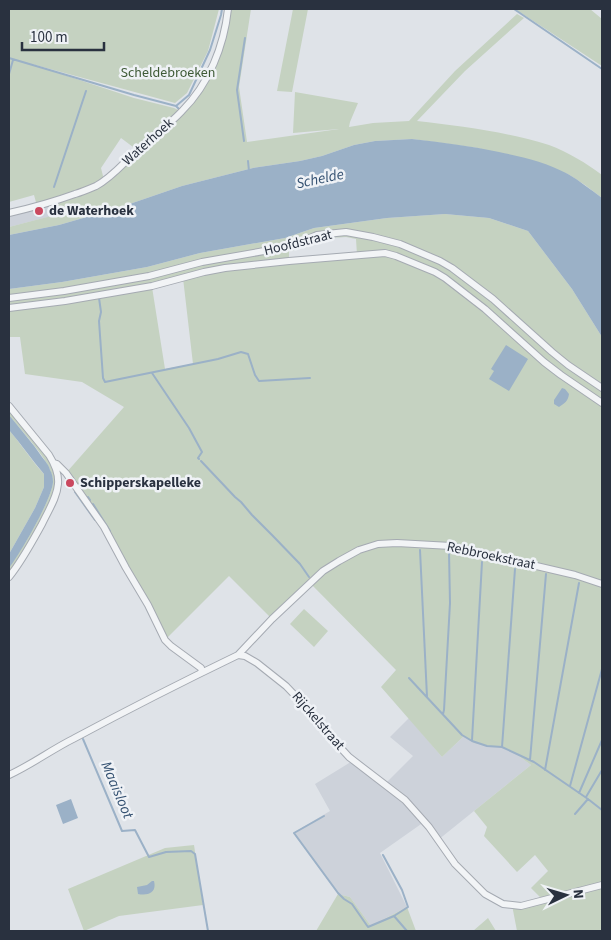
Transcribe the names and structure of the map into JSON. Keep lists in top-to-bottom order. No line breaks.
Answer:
{"streets":{"street":["Waterhoek","Hoofdstraat","Rebbroekstraat","Rijckelstraat"]},"crossings":[["Rebbroekstraat","Rijckelstraat"]],"water":["Schelde","Maaisloot"],"parks":["Scheldebroeken"],"places":["de Waterhoek","Schipperskapelleke"],"scale_bar":"100 m","north":"right"}
